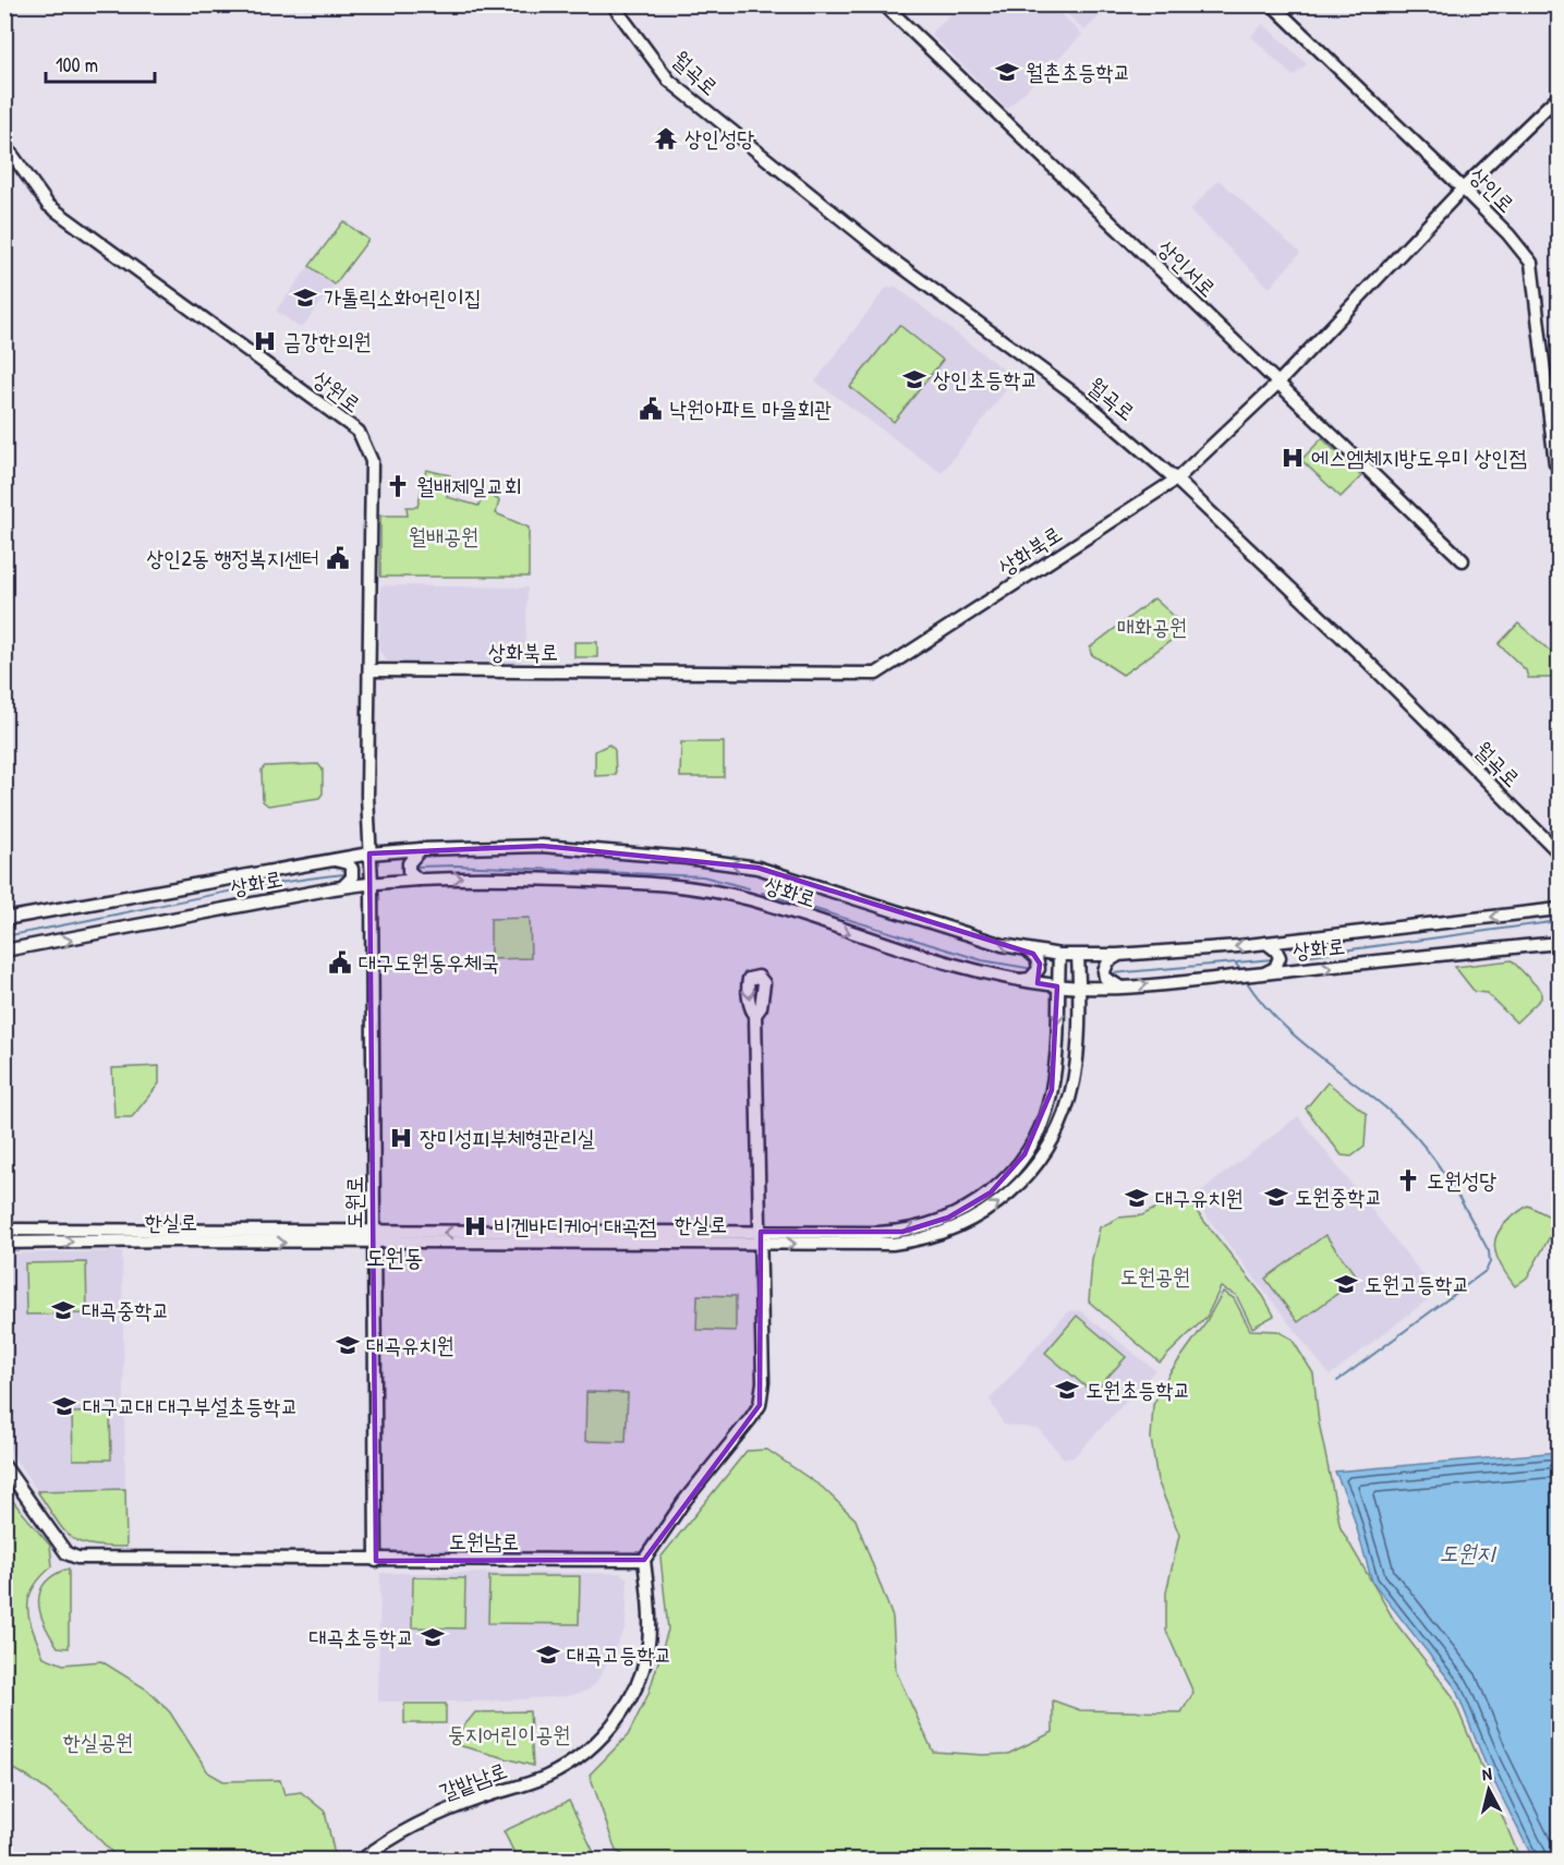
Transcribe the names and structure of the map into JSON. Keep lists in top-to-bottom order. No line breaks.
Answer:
{"streets":{"main road":["월곡로","상인로","상인서로","상원로","상화북로","상화로","도원로","한실로","도원남로","갈밭남로"]},"crossings":[["월곡로","상화북로"],["상인로","상화북로"],["상인서로","상화북로"],["상원로","상화북로"],["상원로","상화로"],["상원로","도원로"],["상화로","도원로"],["상화로","한실로"],["도원로","한실로"],["도원로","도원남로"],["도원남로","갈밭남로"]],"districts":["도원동"],"water":["도원지"],"parks":["월배공원","매화공원","도원공원","둥지어린이공원","한실공원"],"places":{"school or university":["월촌초등학교","가톨릭소화어린이집","상인초등학교","도원중학교","대구유치원","도원고등학교","대곡중학교","대곡유치원","도원초등학교","대구교대 대구부설초등학교","대곡초등학교","대곡고등학교"],"temple":["상인성당"],"hospital":["금강한의원","에스엠체지방도우미 상인점","장미성피부체형관리실","비겐바디케어 대곡점"],"public building":["낙원아파트 마을회관","상인2동 행정복지센터","대구도원동우체국"],"church":["월배제일교회","도원성당"]},"scale_bar":"100 m","north":"top"}
